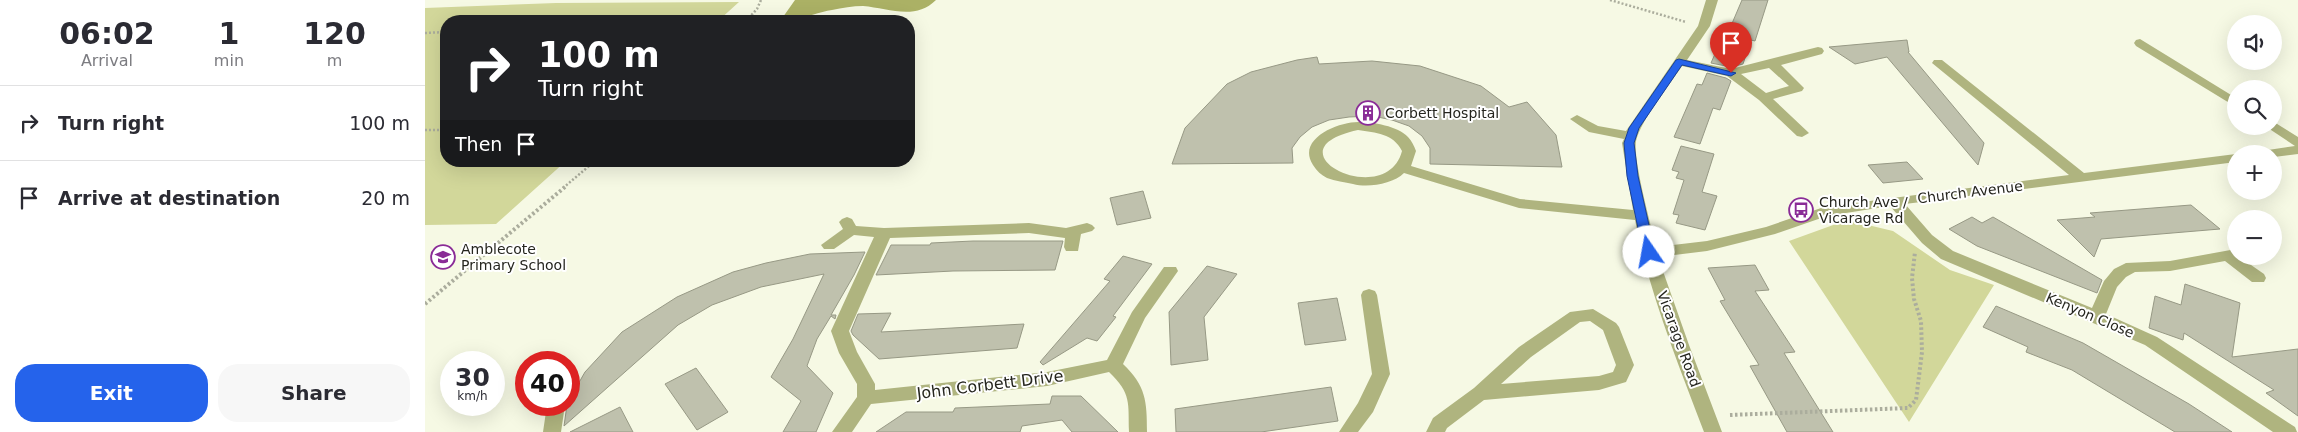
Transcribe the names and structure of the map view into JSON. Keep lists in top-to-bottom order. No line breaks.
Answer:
{"streets":{"street":["Church Avenue","Kenyon Close","Vicarage Road","John Corbett Drive"]},"crossings":[["Church Avenue","Kenyon Close"],["Church Avenue","Vicarage Road"]],"places":{"building":["Corbett Hospital"],"bus stop":["Church Ave / Vicarage Rd"],"school or university":["Amblecote Primary School"]},"page":{"eta":["06:02","Arrival","1","min","120","m"],"map_buttons":["+","−"],"turn":["100 m","Turn right"],"list":[{"name":"Turn right","value":"100 m"},{"name":"Arrive at destination","value":"20 m"}],"then":"Then","speed":"30 km/h","limit":"40","buttons":["Exit","Share"]}}
